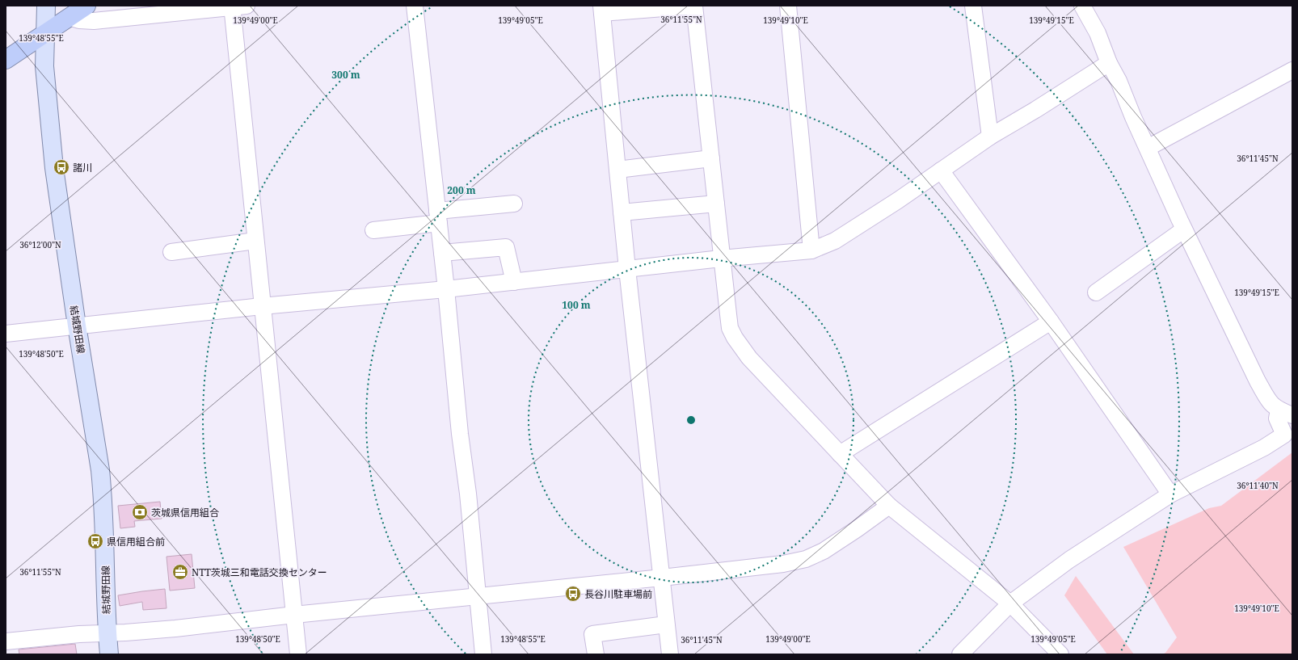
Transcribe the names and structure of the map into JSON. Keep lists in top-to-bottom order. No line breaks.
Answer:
{"streets":{"main road":["結城野田線"]},"places":{"bus stop":["諸川","県信用組合前","長谷川駐車場前"],"bank":["茨城県信用組合"],"office":["NTT茨城三和電話交換センター"]},"coordinates":["36°11'55\"N","139°49'00\"E","139°49'05\"E","139°49'10\"E","139°49'15\"E","139°48'55\"E","36°11'45\"N","36°12'00\"N","139°48'50\"E","36°11'40\"N"],"rings":["300 m","200 m","100 m"]}
